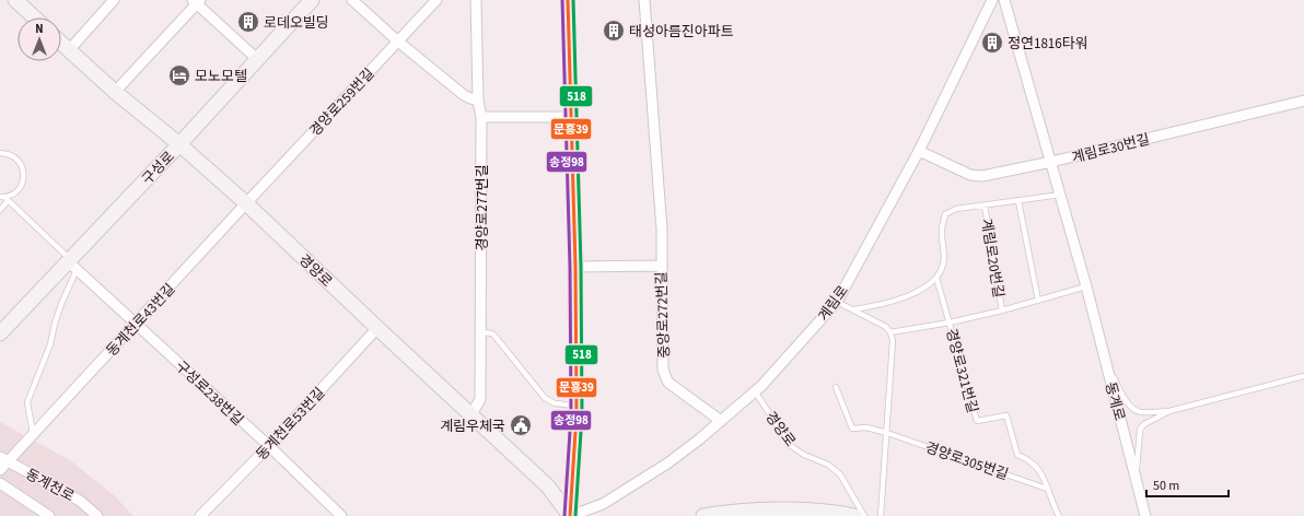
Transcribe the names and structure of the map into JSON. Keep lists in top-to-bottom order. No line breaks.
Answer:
{"streets":{"street":["경양로259번길","계림로30번길","구성로","경양로277번길","경양로","계림로","중앙로272번길","동계천로43번길","구성로238번길","동계로","동계천로53번길","동계천로"],"lane":["계림로20번길","경양로321번길","경양로305번길"]},"crossings":[["경양로259번길","경양로"],["경양로259번길","동계천로43번길"],["계림로30번길","계림로"],["계림로30번길","동계로"],["구성로","경양로"],["구성로","구성로238번길"],["경양로277번길","경양로"],["계림로20번길","경양로321번길"],["계림로20번길","동계로"],["경양로","계림로"],["경양로","동계천로43번길"],["경양로","동계천로53번길"],["계림로","중앙로272번길"],["동계천로43번길","구성로238번길"],["동계천로43번길","동계천로"],["경양로321번길","경양로305번길"],["구성로238번길","동계천로53번길"]],"places":{"building":["로데오빌딩","태성아름진아파트","정연1816타워"],"hotel":["모노모텔"],"public building":["계림우체국"]},"lines":["transit line 문흥39","transit line 송정98","transit line 518"],"scale_bar":"50 m","north":"top"}
